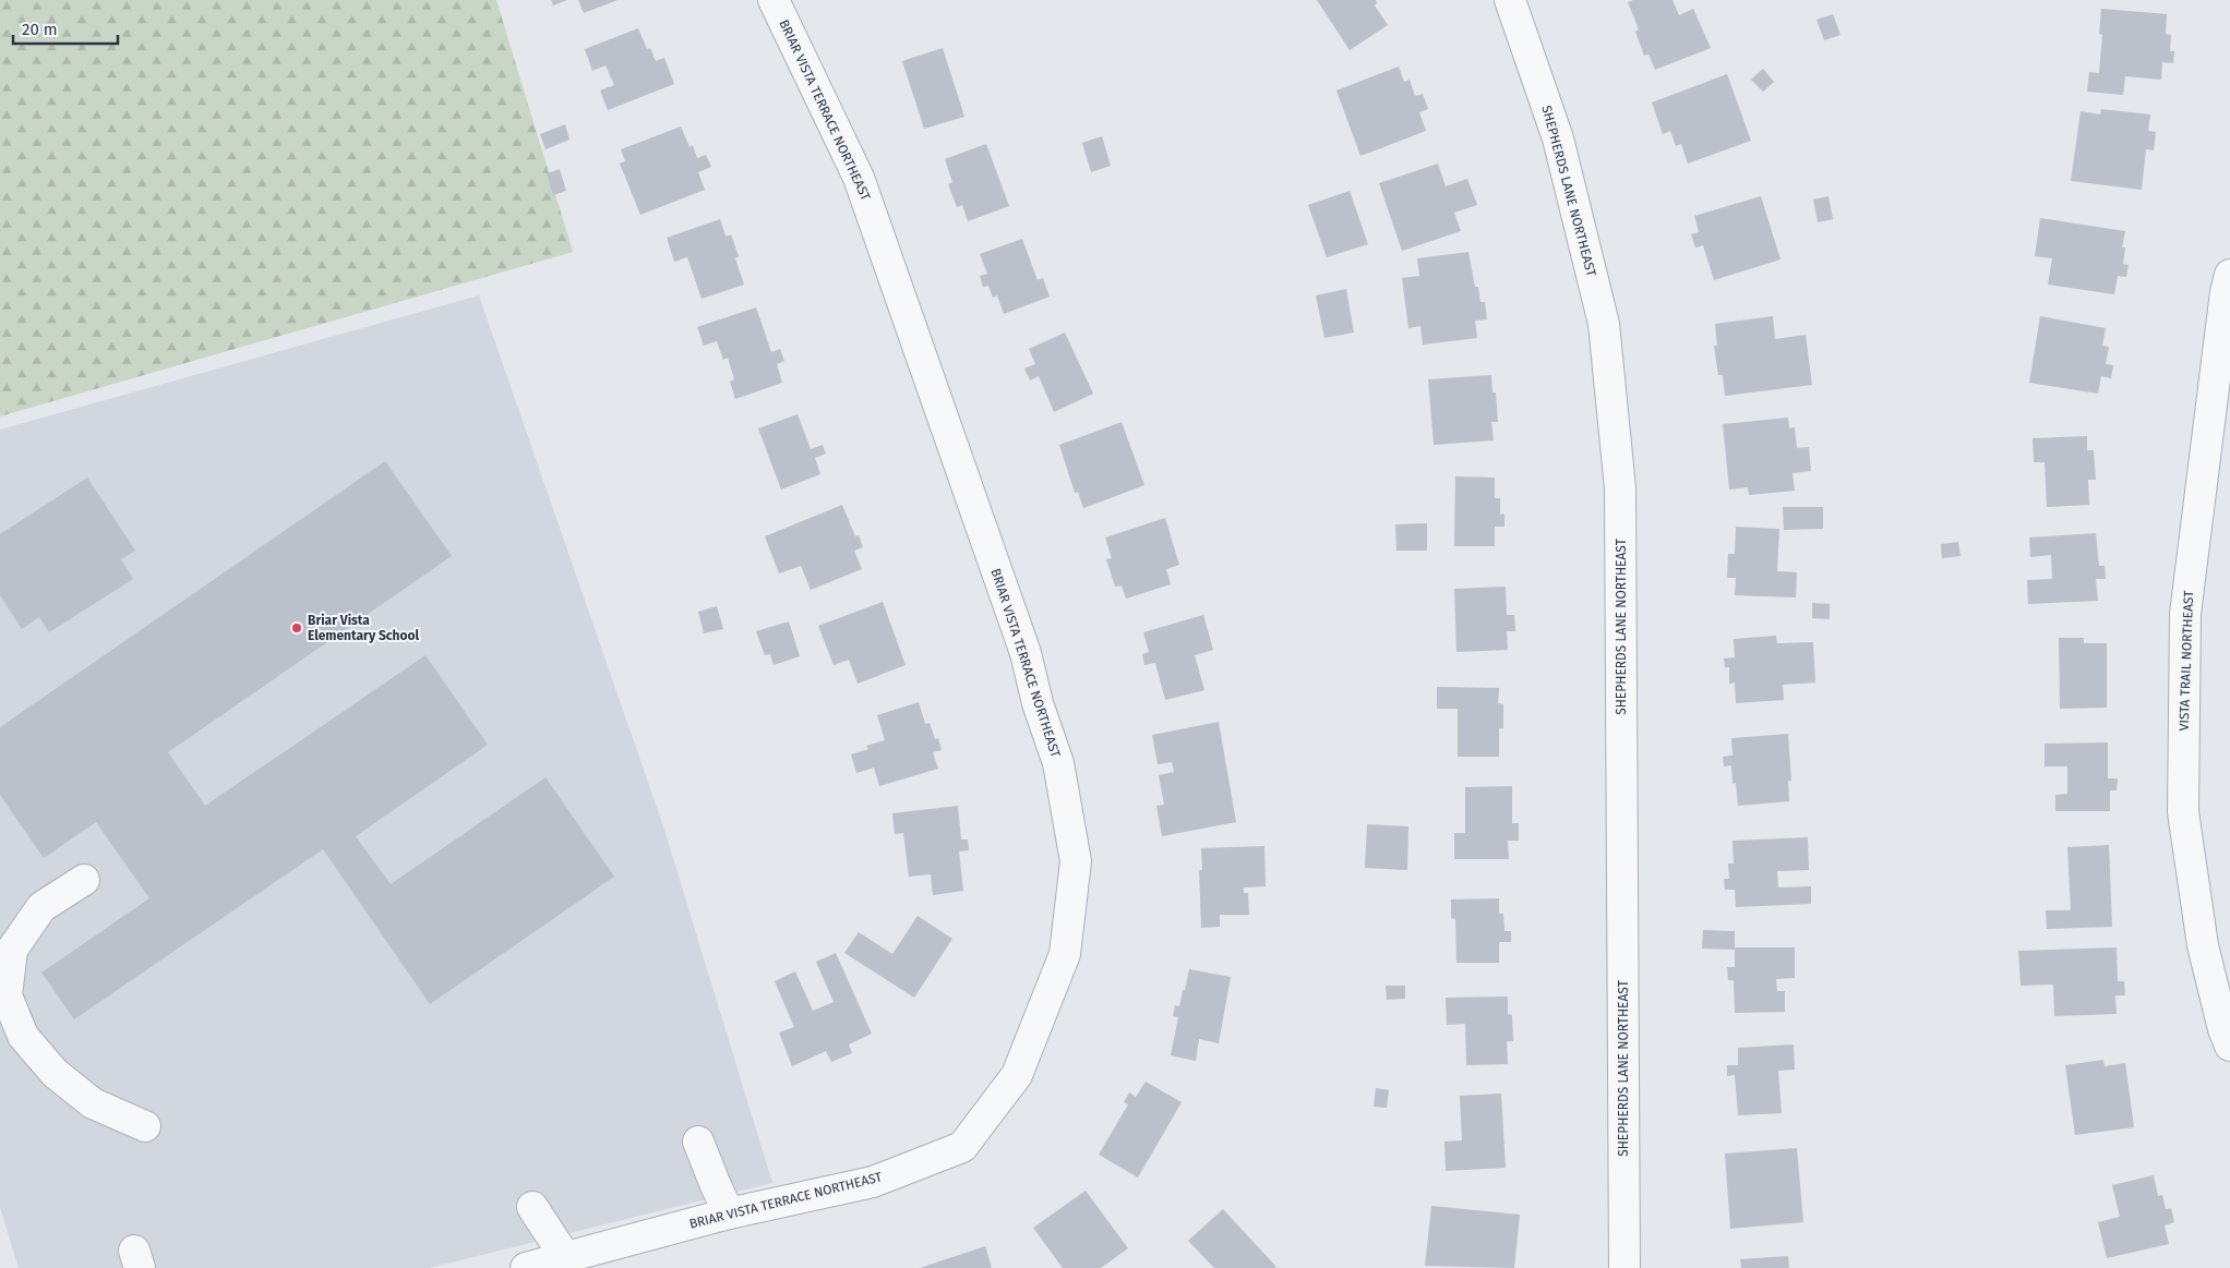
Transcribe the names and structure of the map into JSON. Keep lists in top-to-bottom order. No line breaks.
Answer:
{"streets":{"street":["BRIAR VISTA TERRACE NORTHEAST","SHEPHERDS LANE NORTHEAST","VISTA TRAIL NORTHEAST"]},"places":["Briar Vista Elementary School"],"scale_bar":"20 m"}
